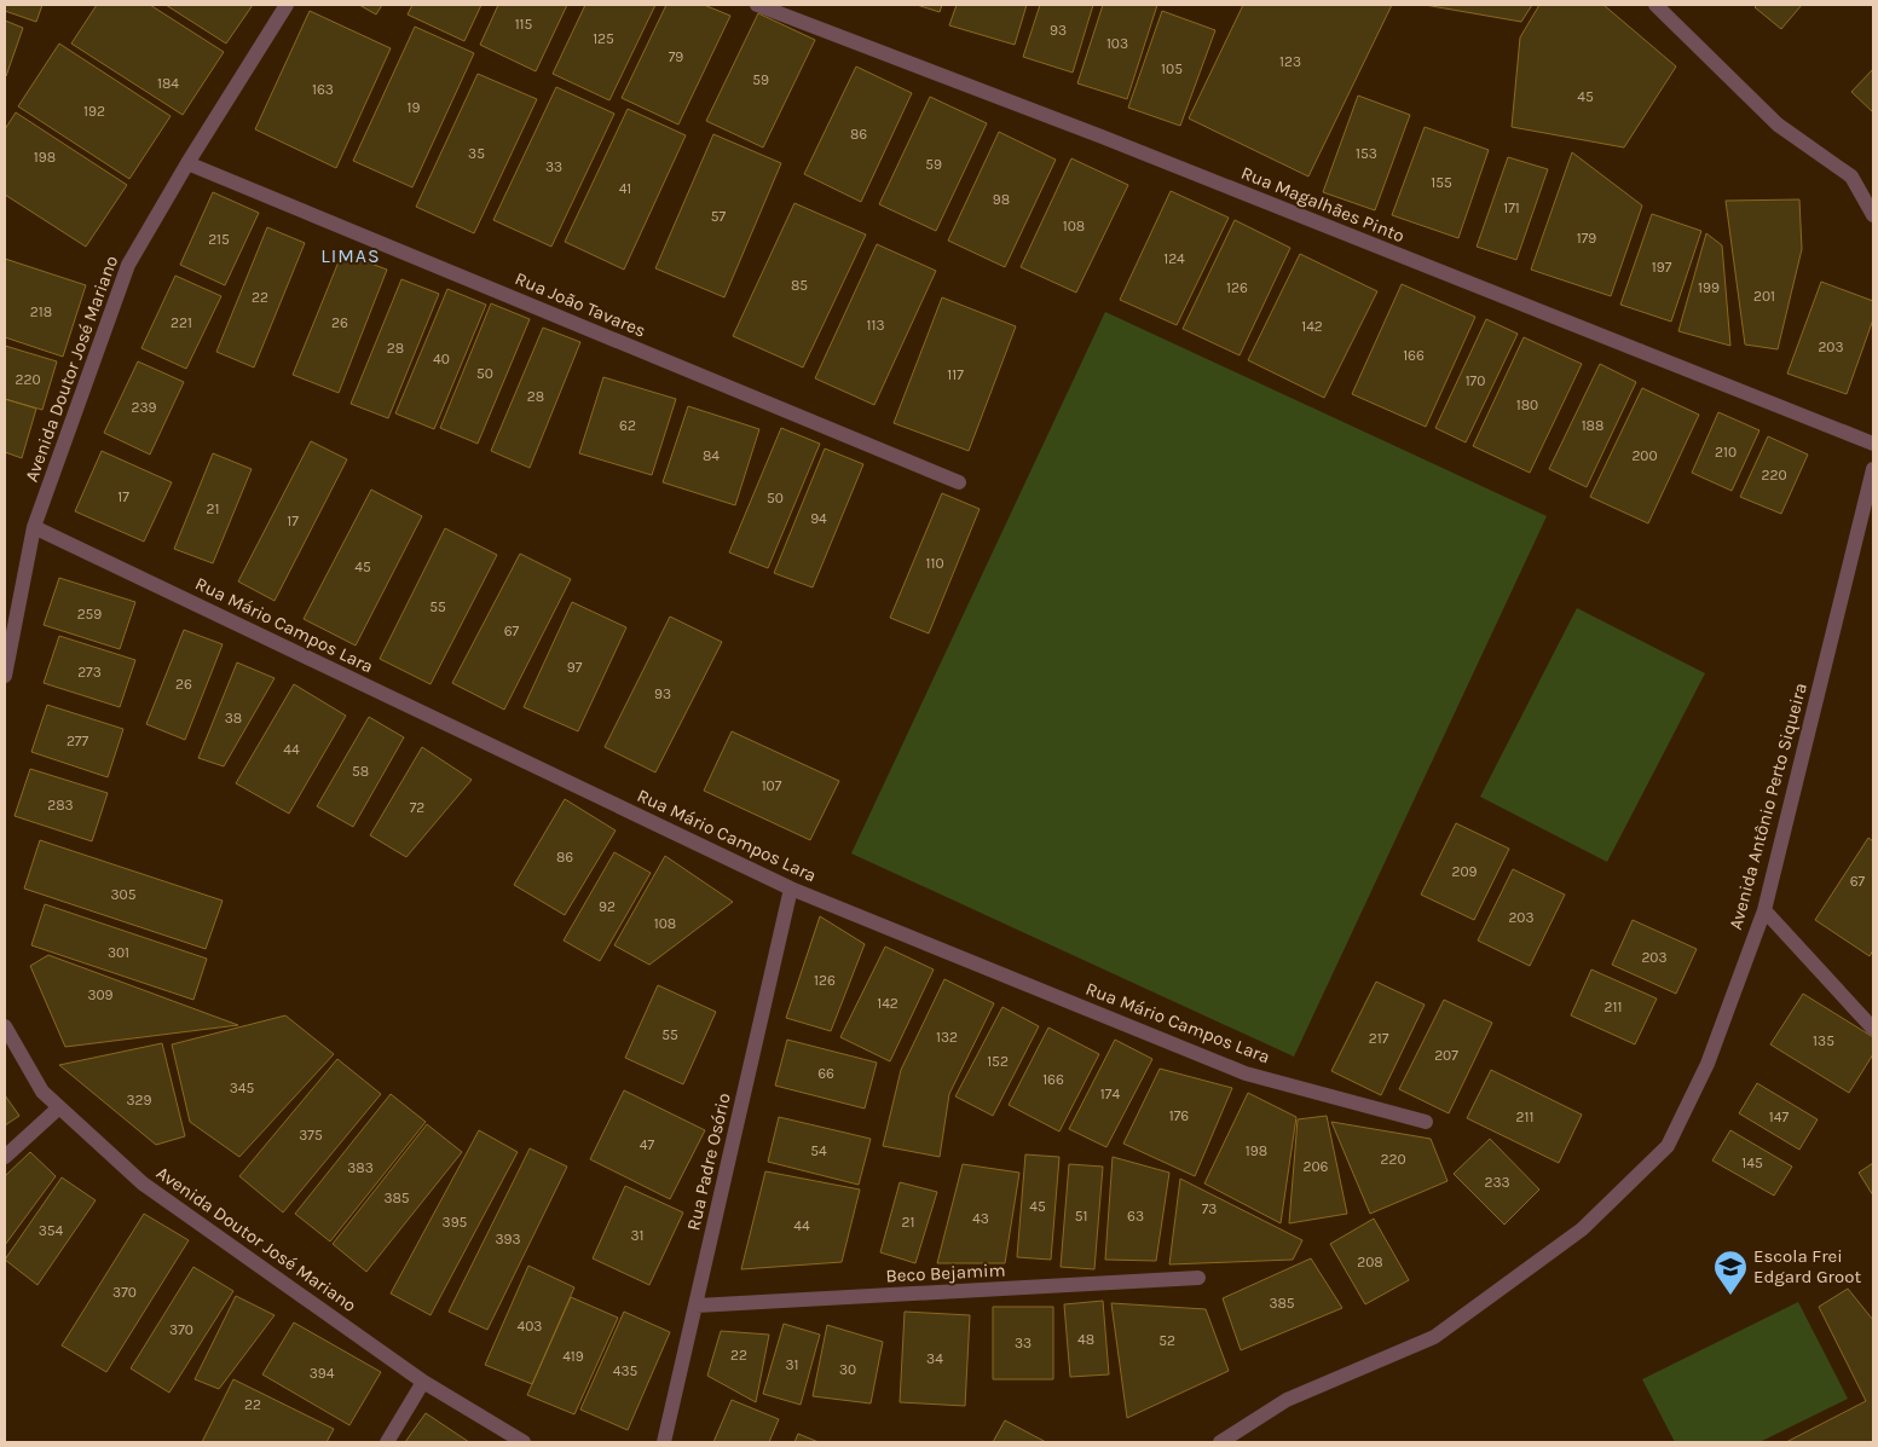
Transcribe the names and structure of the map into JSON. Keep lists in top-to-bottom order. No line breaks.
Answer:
{"streets":{"street":["Rua Magalhães Pinto","Rua João Tavares","Avenida Doutor José Mariano","Rua Mário Campos Lara","Avenida Antônio Perto Siqueira","Rua Padre Osório","Beco Bejamim"]},"crossings":[["Rua João Tavares","Avenida Doutor José Mariano"],["Avenida Doutor José Mariano","Rua Mário Campos Lara"],["Rua Mário Campos Lara","Rua Padre Osório"],["Rua Padre Osório","Beco Bejamim"]],"districts":["LIMAS"],"places":{"school or university":["Escola Frei Edgard Groot"]},"house_numbers":["115","93","125","103","79","123","105","59","184","163","45","19","192","86","35","153","198","59","33","155","41","98","171","57","108","179","215","124","197","85","126","199","201","22","218","221","26","113","142","203","28","166","40","50","117","220","170","28","180","239","62","188","210","84","200","220","17","50","21","94","17","110","45","55","259","67","97","273","26","93","38","277","44","58","107","283","72","86","209","67","305","92","203","108","301","203","126","309","142","211","55","132","217","135","207","152","66","166","345","174","329","176","211","147","375","47","54","198","220","145","206","383","233","385","45","73","51","63","43","395","21","44","354","31","393","208","370","385","403","370","48","52","33","22","419","34","31","30","435","394","22"]}
